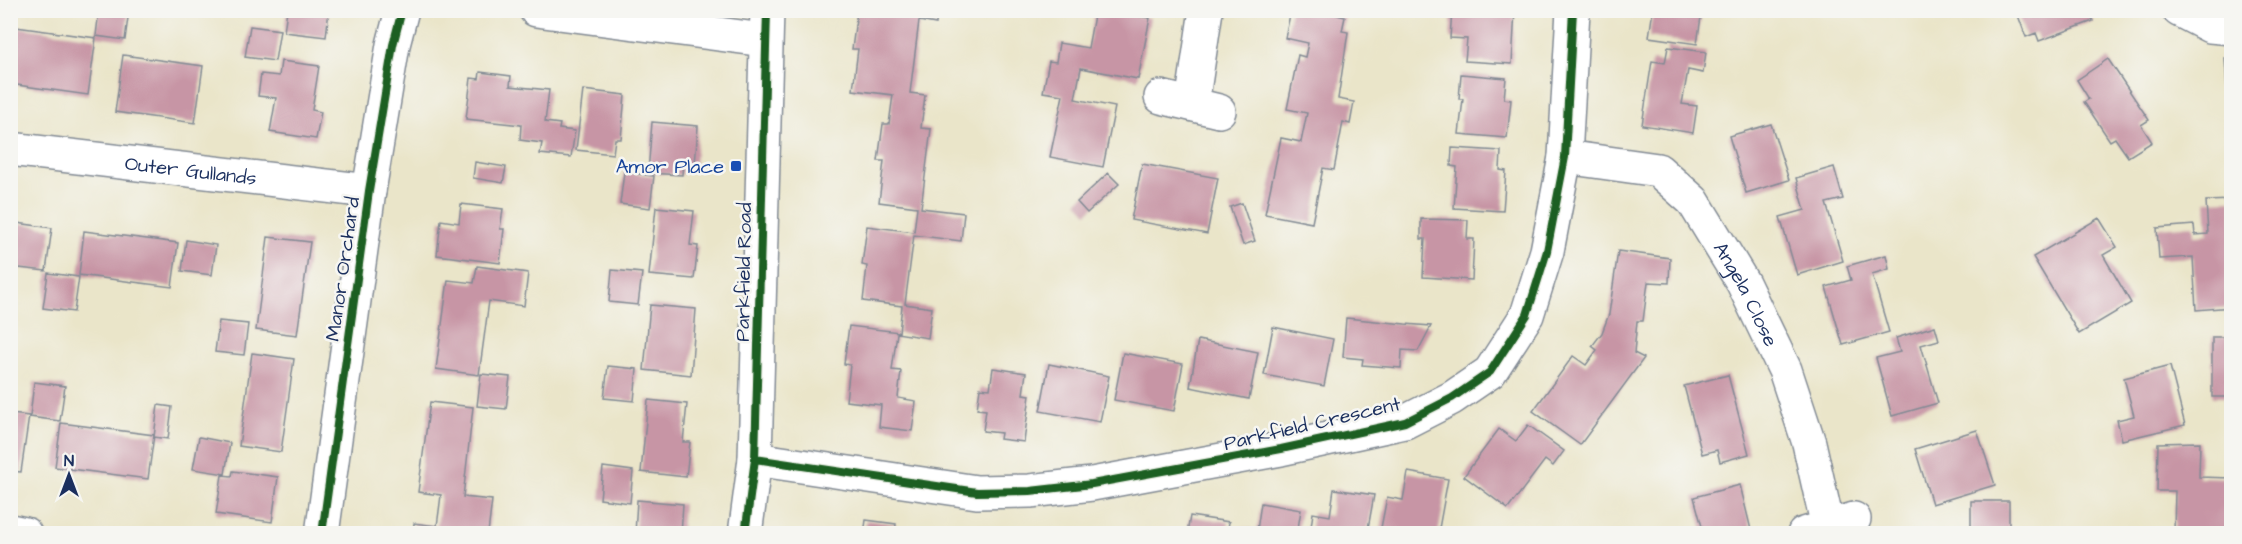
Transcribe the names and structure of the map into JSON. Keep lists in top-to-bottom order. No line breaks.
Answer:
{"streets":{"street":["Outer Gullands","Manor Orchard","Parkfield Road","Angela Close","Parkfield Crescent"]},"crossings":[["Outer Gullands","Manor Orchard"],["Parkfield Road","Parkfield Crescent"],["Angela Close","Parkfield Crescent"]],"places":{"transit":["Amor Place"]},"north":"top"}
